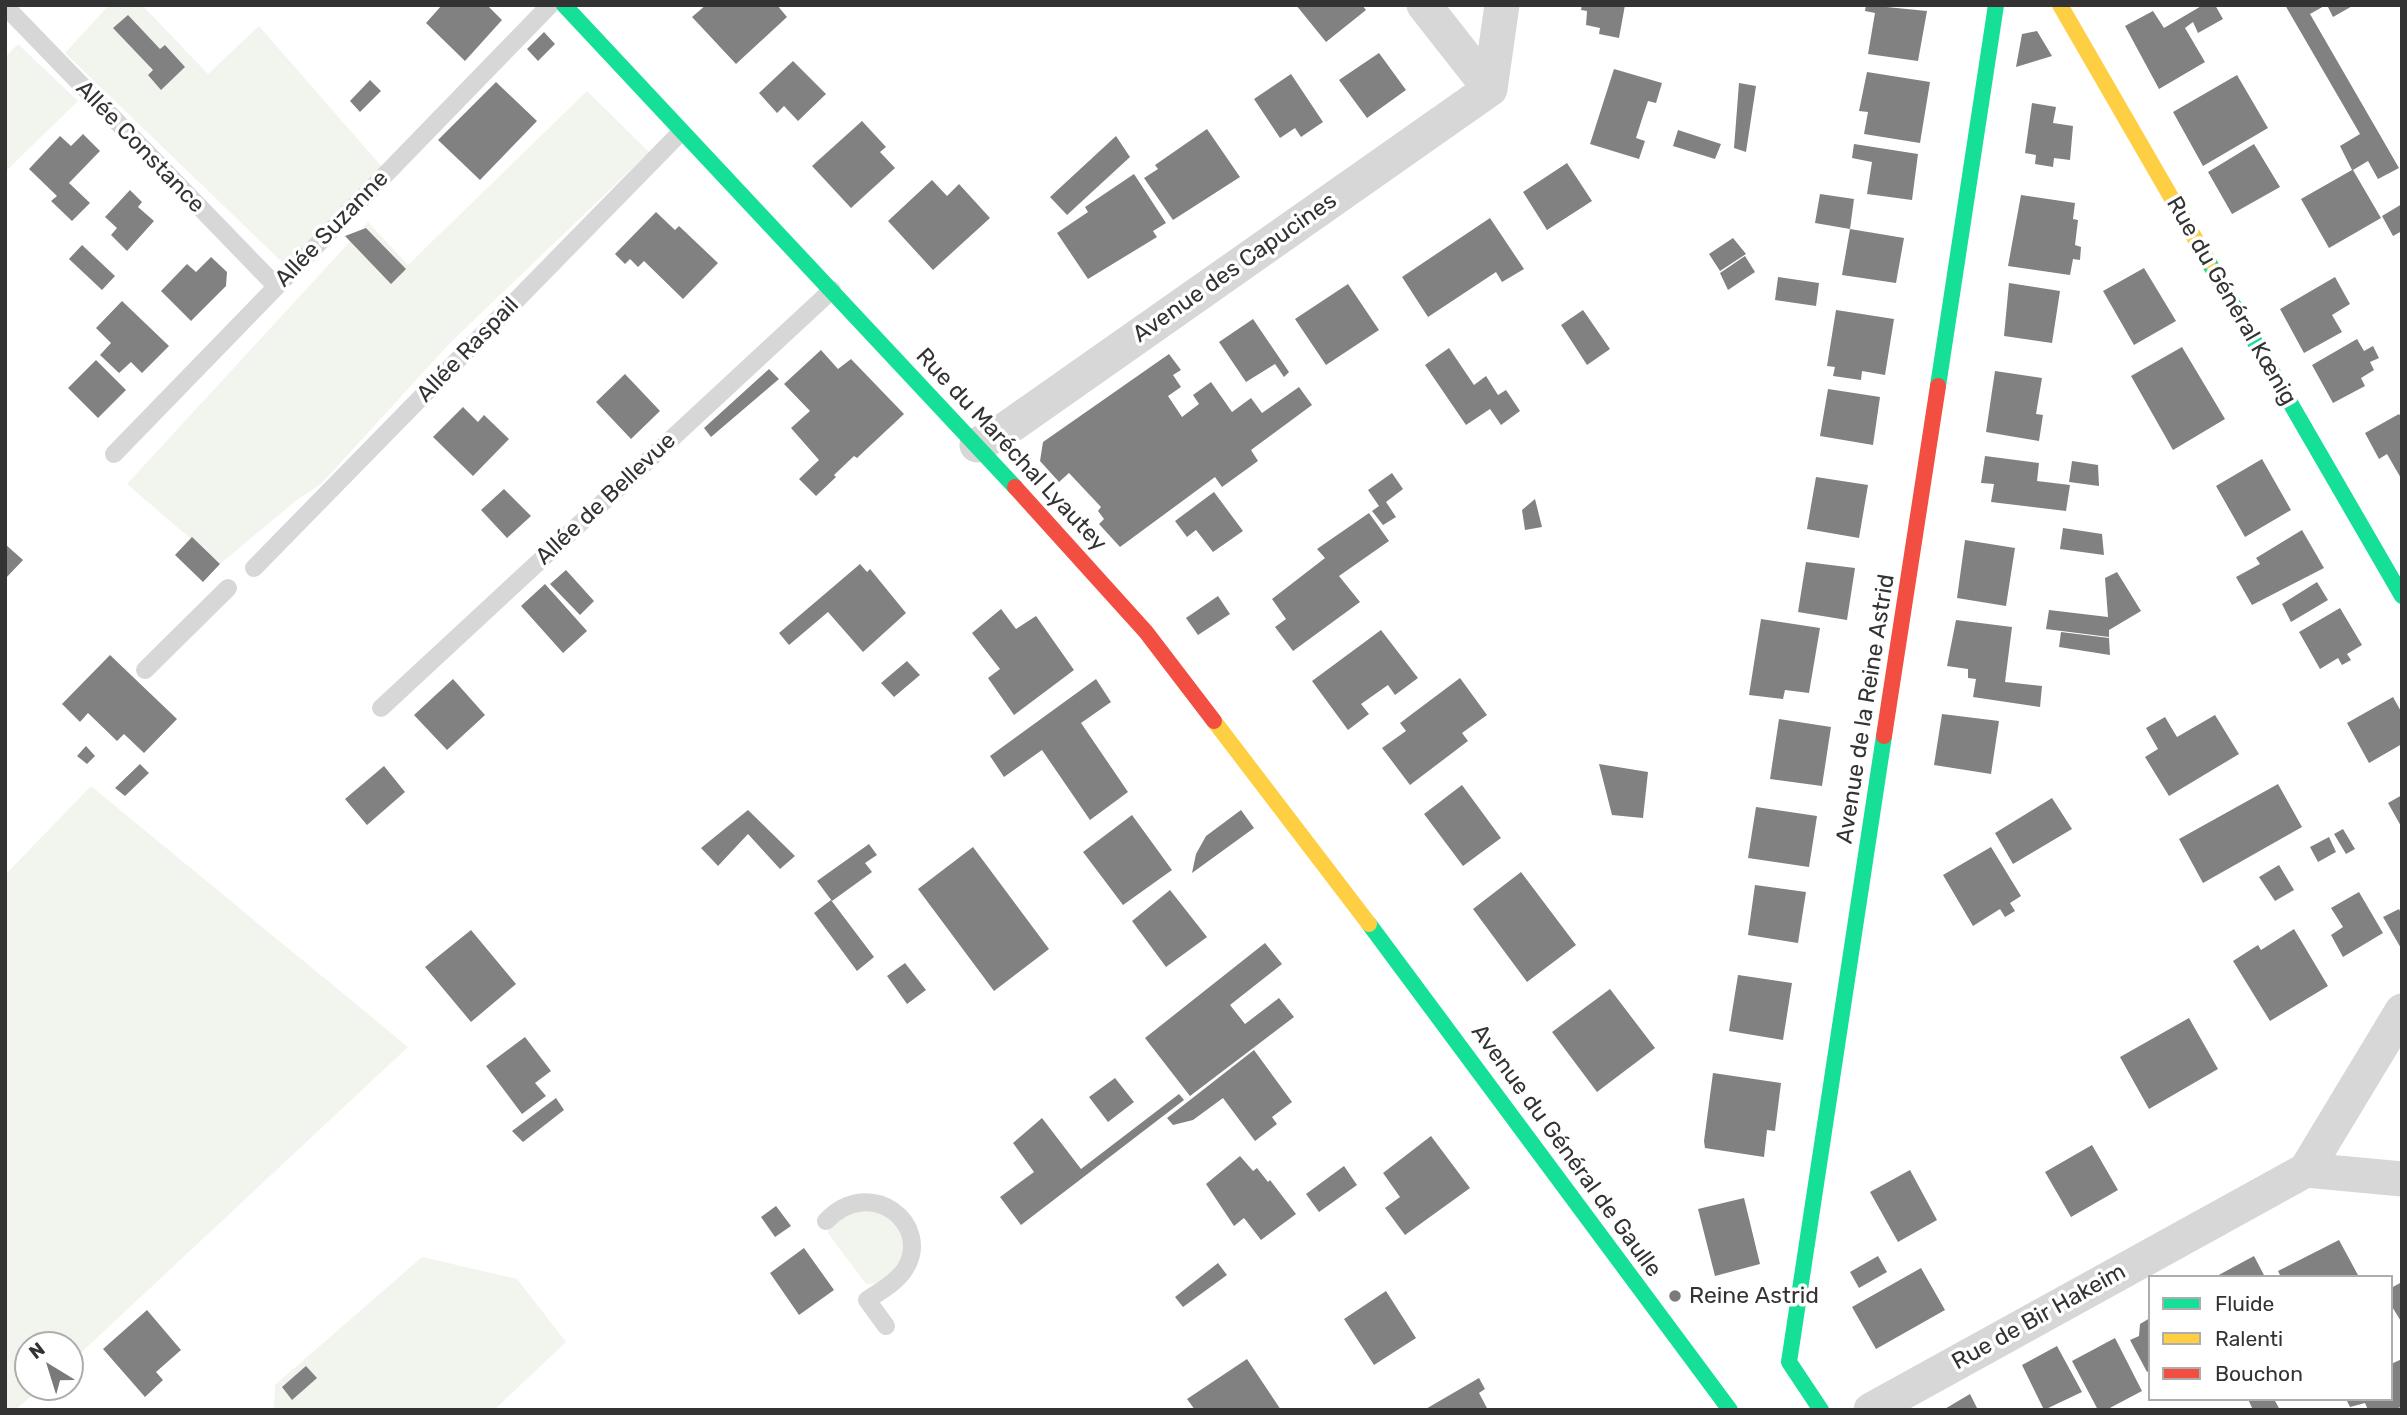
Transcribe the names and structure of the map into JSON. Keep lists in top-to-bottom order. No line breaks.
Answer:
{"streets":{"street":["Avenue des Capucines","Rue du Général Kœnig","Rue du Maréchal Lyautey","Avenue de la Reine Astrid","Avenue du Général de Gaulle","Rue de Bir Hakeim"],"lane":["Allée Constance","Allée Suzanne","Allée Raspail","Allée de Bellevue"]},"crossings":[["Allée Constance","Allée Suzanne"],["Avenue des Capucines","Rue du Maréchal Lyautey"],["Allée Raspail","Rue du Maréchal Lyautey"],["Rue du Maréchal Lyautey","Allée de Bellevue"],["Rue du Maréchal Lyautey","Avenue du Général de Gaulle"]],"places":["Reine Astrid"],"legend":["Fluide","Ralenti","Bouchon"],"north":"top left"}
